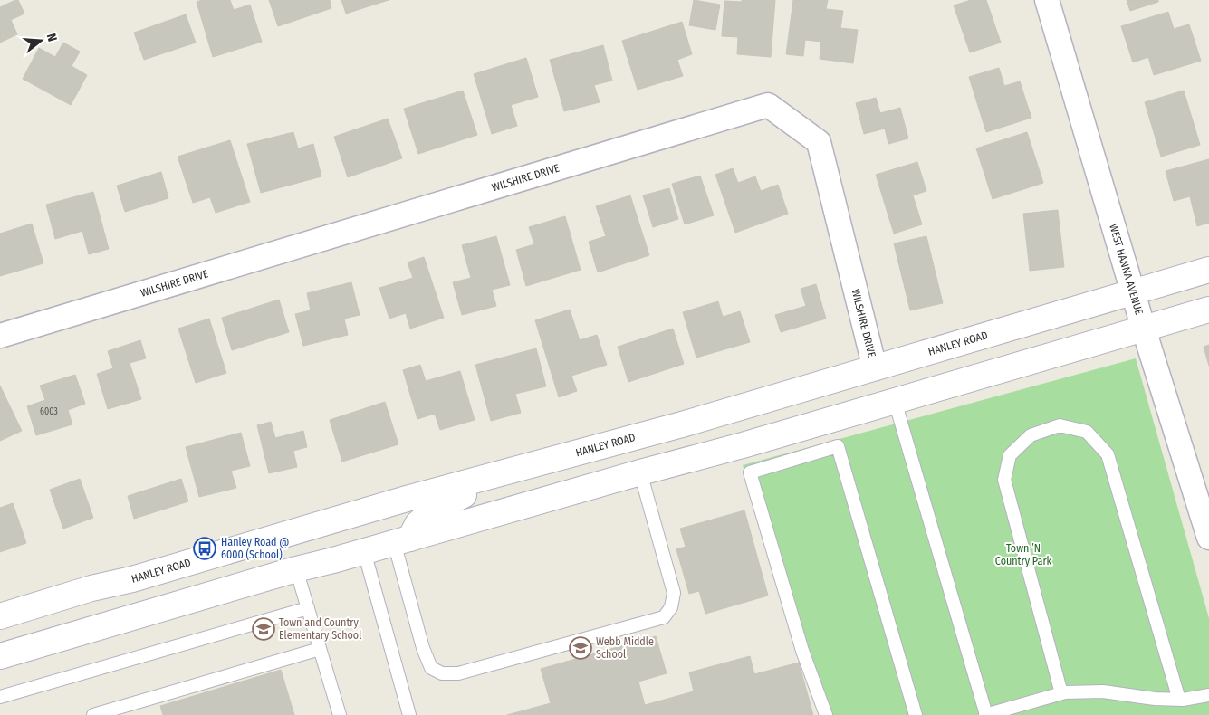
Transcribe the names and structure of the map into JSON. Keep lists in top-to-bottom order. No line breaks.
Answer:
{"streets":{"main road":["HANLEY ROAD"],"street":["WILSHIRE DRIVE","WEST HANNA AVENUE"]},"crossings":[["WILSHIRE DRIVE","HANLEY ROAD"],["WEST HANNA AVENUE","HANLEY ROAD"]],"parks":["Town ’N Country Park"],"places":{"bus stop":["Hanley Road @ 6000 (School)"],"school or university":["Town and Country Elementary School","Webb Middle School"]},"house_numbers":["6003"],"north":"right"}
